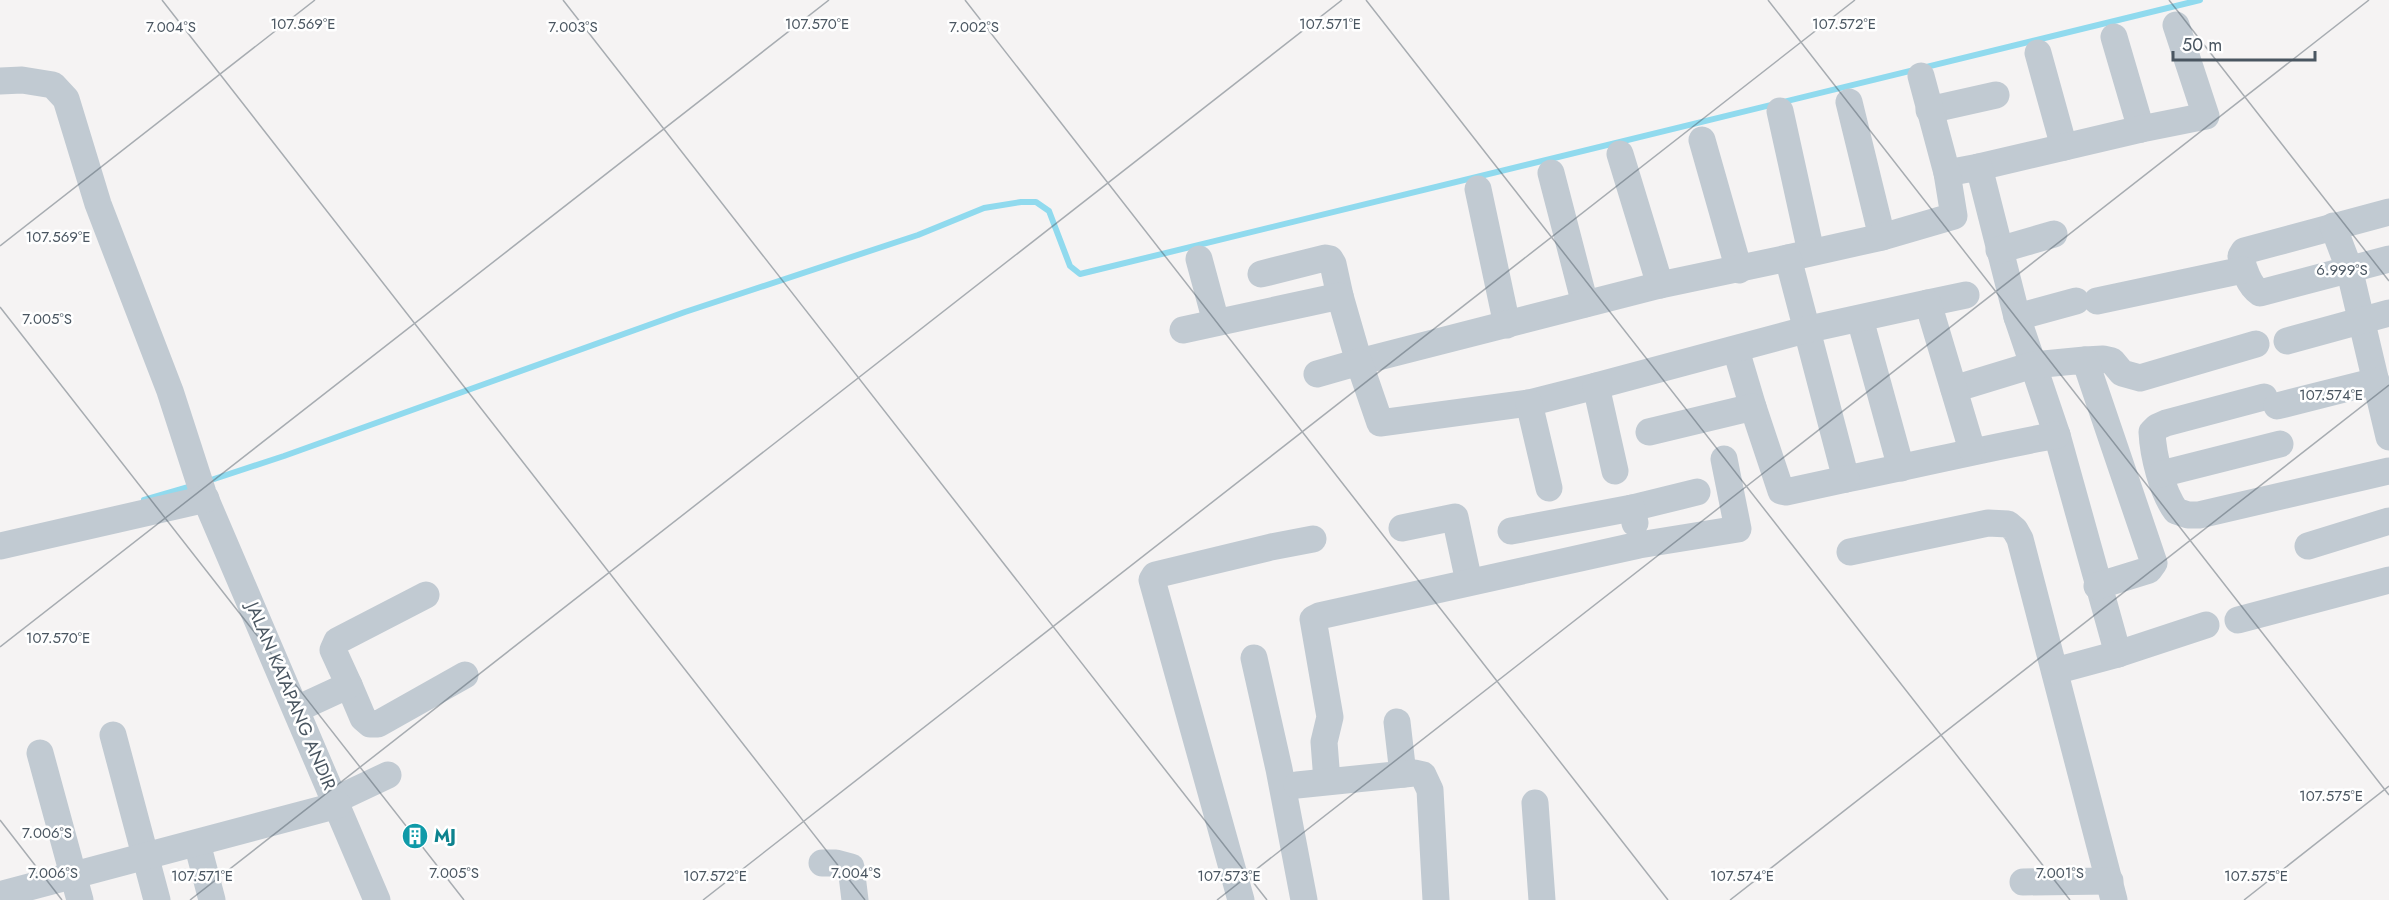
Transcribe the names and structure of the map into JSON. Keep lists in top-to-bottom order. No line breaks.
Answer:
{"streets":{"street":["JALAN KATAPANG ANDIR"]},"places":{"building":["MJ"]},"scale_bar":"50 m","coordinates":["107.569°E","107.570°E","107.571°E","107.572°E","7.004°S","7.003°S","7.002°S","6.999°S","7.005°S","107.574°E","107.575°E","7.006°S","7.001°S","107.573°E"]}
